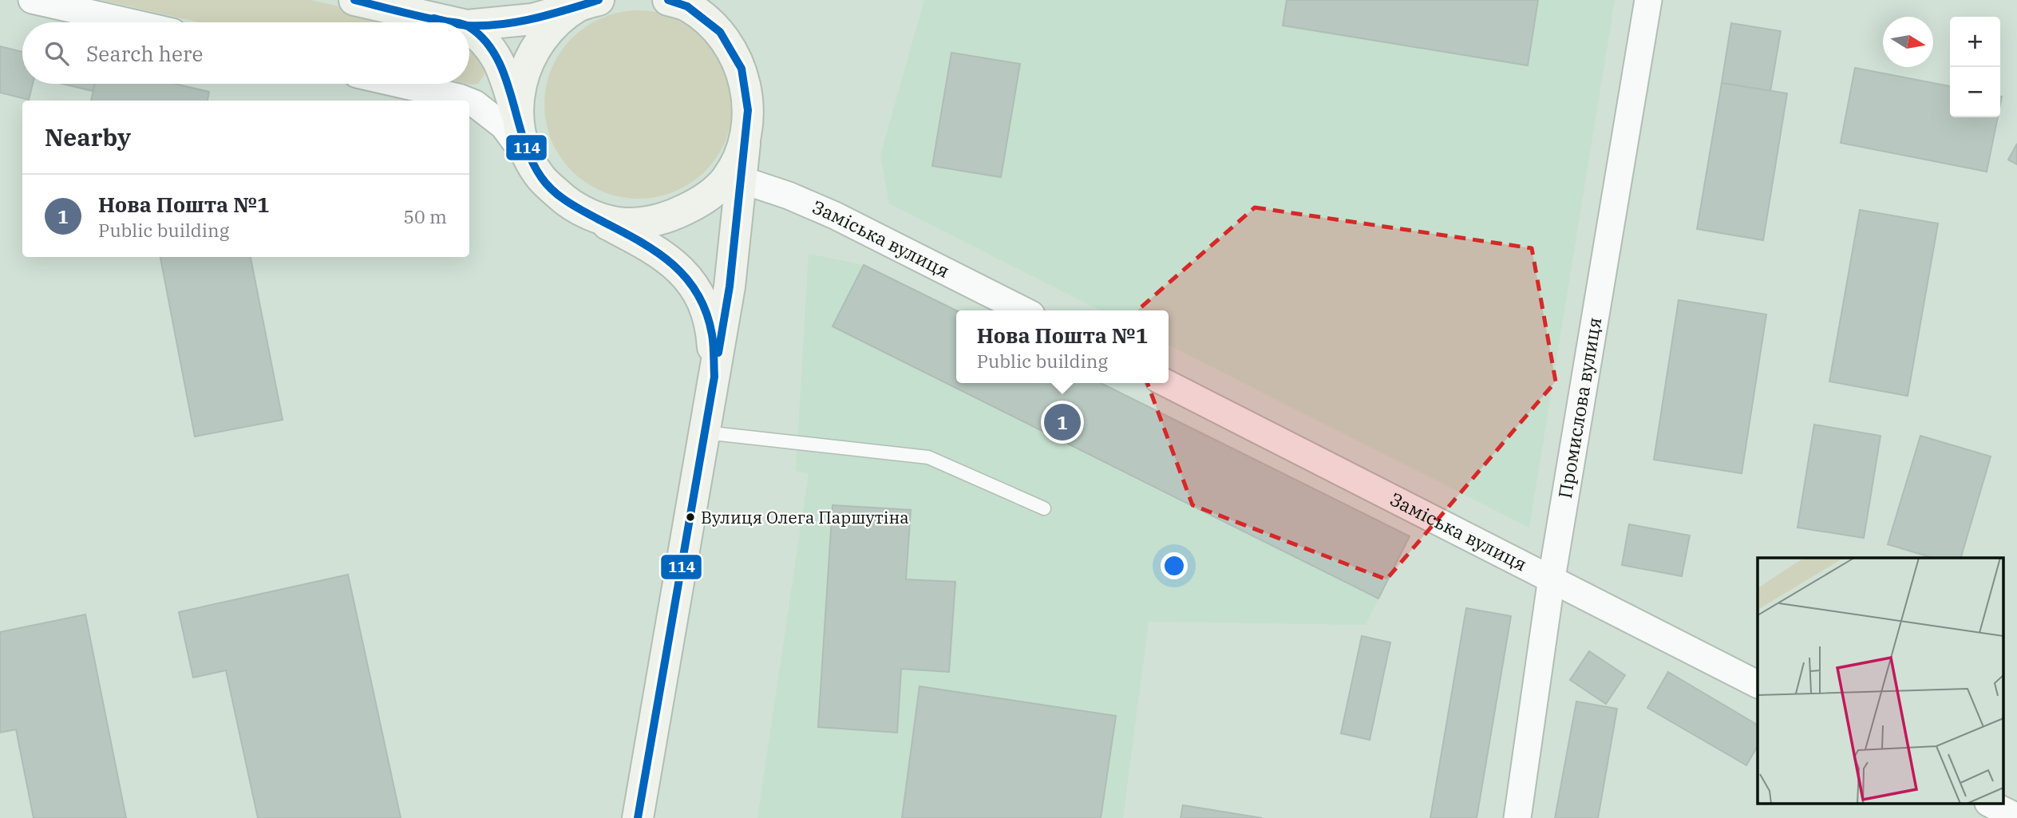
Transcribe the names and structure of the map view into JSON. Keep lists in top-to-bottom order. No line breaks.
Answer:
{"streets":{"street":["Заміська вулиця","Промислова вулиця"]},"crossings":[["Заміська вулиця","Промислова вулиця"]],"places":["Вулиця Олега Паршутіна"],"lines":["transit line 114"],"north":"right","page":{"map_buttons":["+","−"],"search":"Search here","heading":"Nearby","list":[{"mark":"1","name":"Нова Пошта №1","note":"Public building","value":"50 m"}],"popup":["Нова Пошта №1","Public building"],"pins":"1"}}
